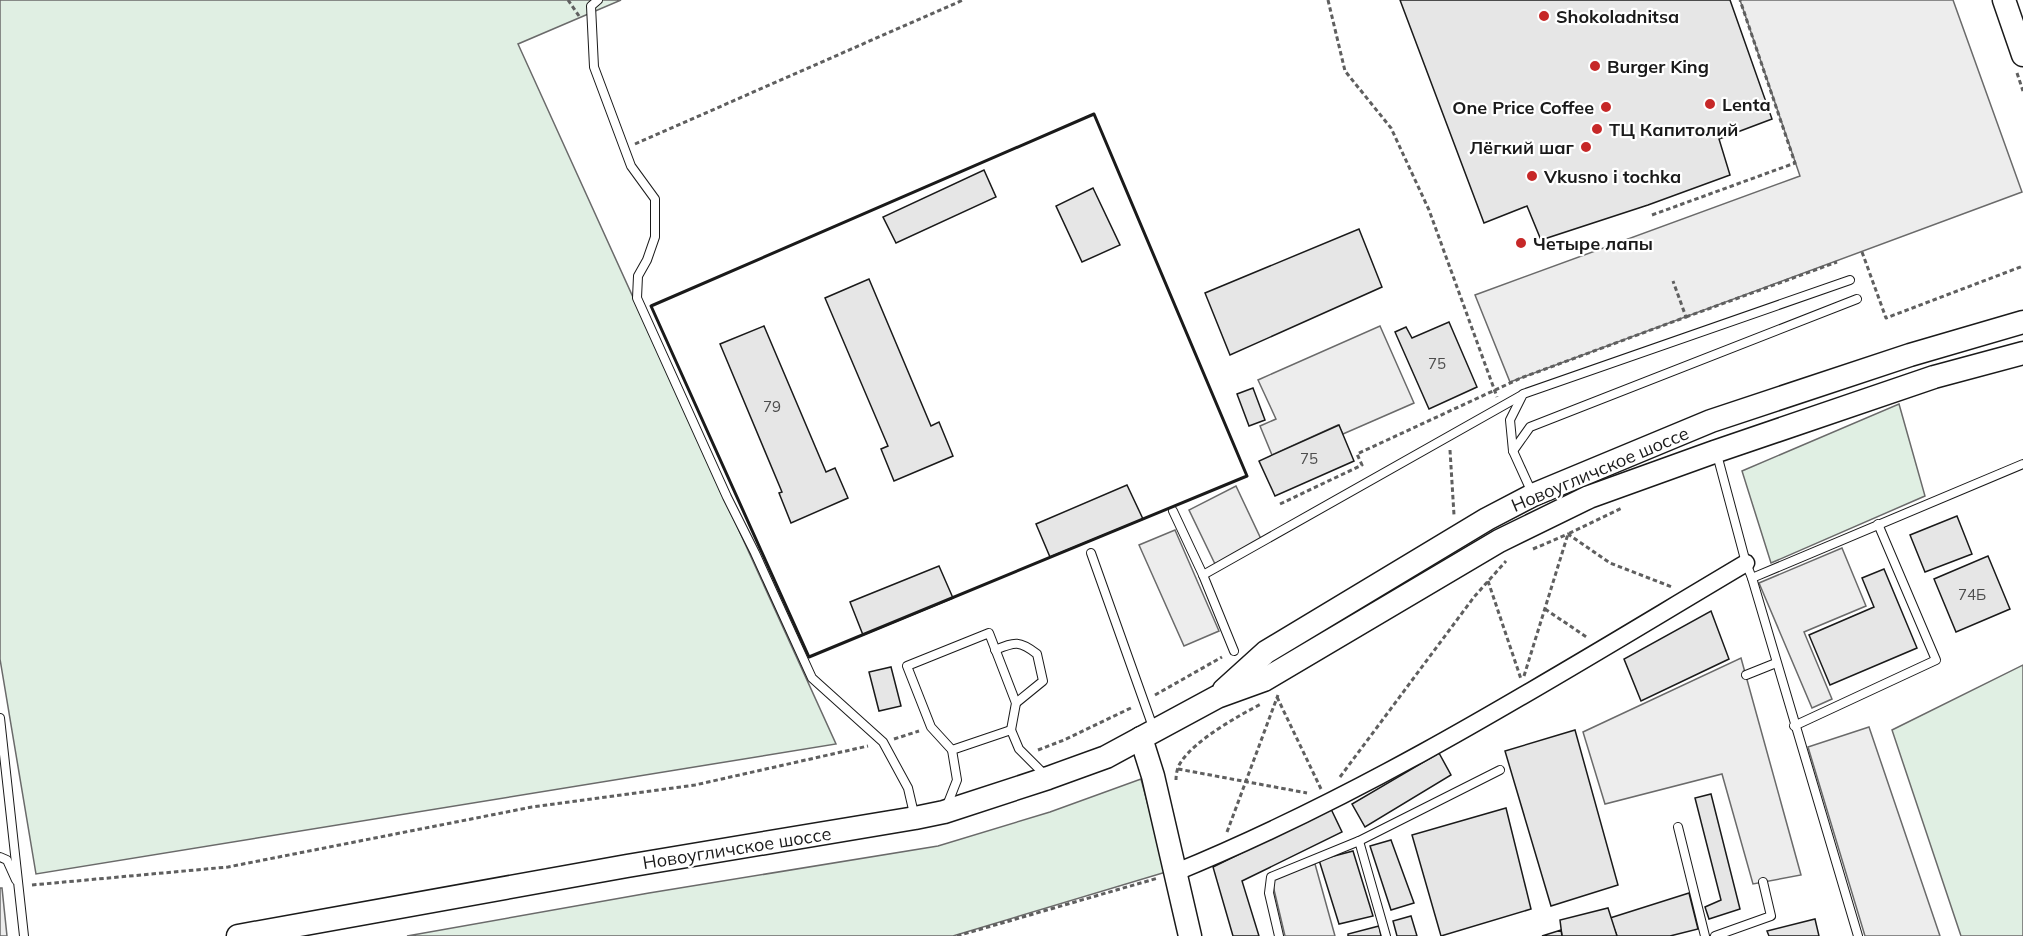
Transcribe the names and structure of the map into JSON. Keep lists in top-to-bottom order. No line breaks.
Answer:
{"streets":{"main road":["Новоугличское шоссе"]},"places":["Shokoladnitsa","Burger King","Lenta","One Price Coffee","ТЦ Капитолий","Лёгкий шаг","Vkusno i tochka","Четыре лапы"],"house_numbers":["75","79","75","74Б"]}
